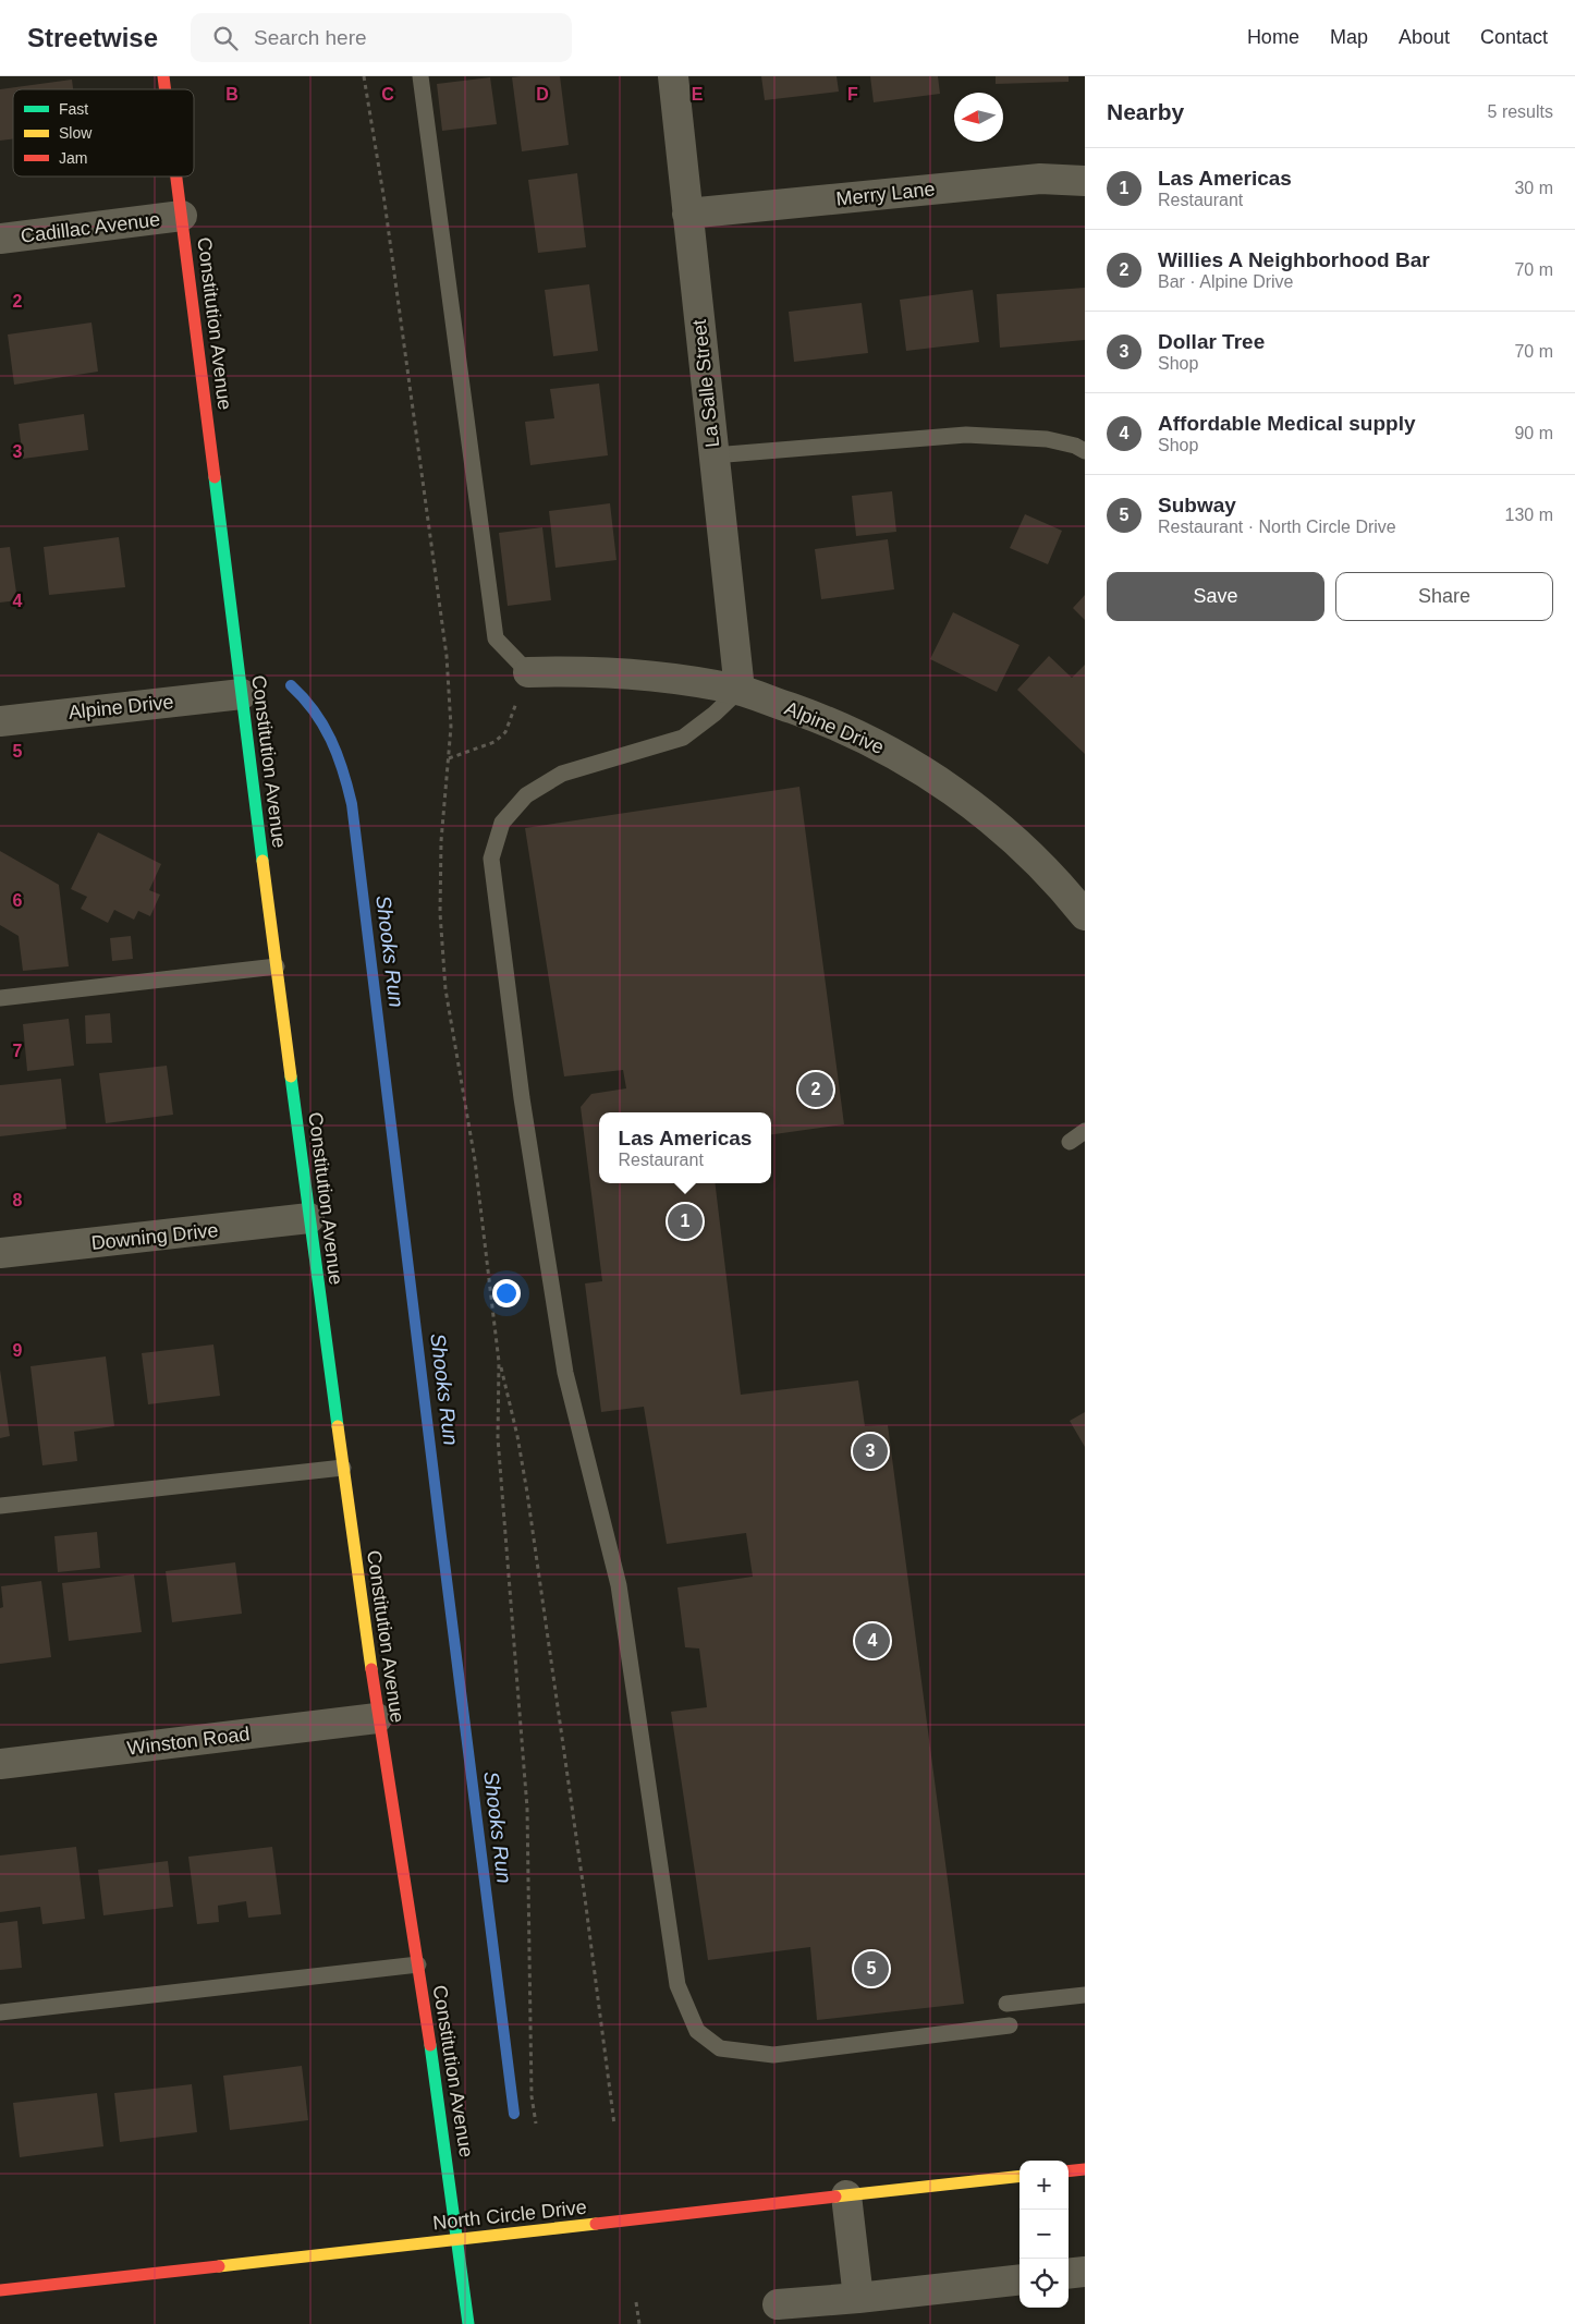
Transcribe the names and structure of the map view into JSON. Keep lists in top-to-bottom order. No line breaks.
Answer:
{"streets":{"main road":["Constitution Avenue","North Circle Drive"],"street":["Merry Lane","Cadillac Avenue","La Salle Street","Alpine Drive","Downing Drive","Winston Road"]},"crossings":[["Merry Lane","La Salle Street"],["Cadillac Avenue","Constitution Avenue"],["Constitution Avenue","Alpine Drive"],["Constitution Avenue","Downing Drive"],["Constitution Avenue","Winston Road"],["Constitution Avenue","North Circle Drive"],["La Salle Street","Alpine Drive"]],"water":["Shooks Run"],"legend":["Fast","Slow","Jam"],"north":"left","page":{"header":"Streetwise","search":"Search here","nav":["Home","Map","About","Contact"],"heading":["Nearby","5 results"],"list":[{"mark":"1","name":"Las Americas","note":"Restaurant","value":"30 m"},{"mark":"2","name":"Willies A Neighborhood Bar","note":"Bar · Alpine Drive","value":"70 m"},{"mark":"3","name":"Dollar Tree","note":"Shop","value":"70 m"},{"mark":"4","name":"Affordable Medical supply","note":"Shop","value":"90 m"},{"mark":"5","name":"Subway","note":"Restaurant · North Circle Drive","value":"130 m"}],"buttons":["Save","Share"],"pins":["2","1","3","4","5"],"popup":["Las Americas","Restaurant"],"map_buttons":["+","−"]},"grid":{"columns":["B","C","D","E","F"],"rows":["2","3","4","5","6","7","8","9"]}}
